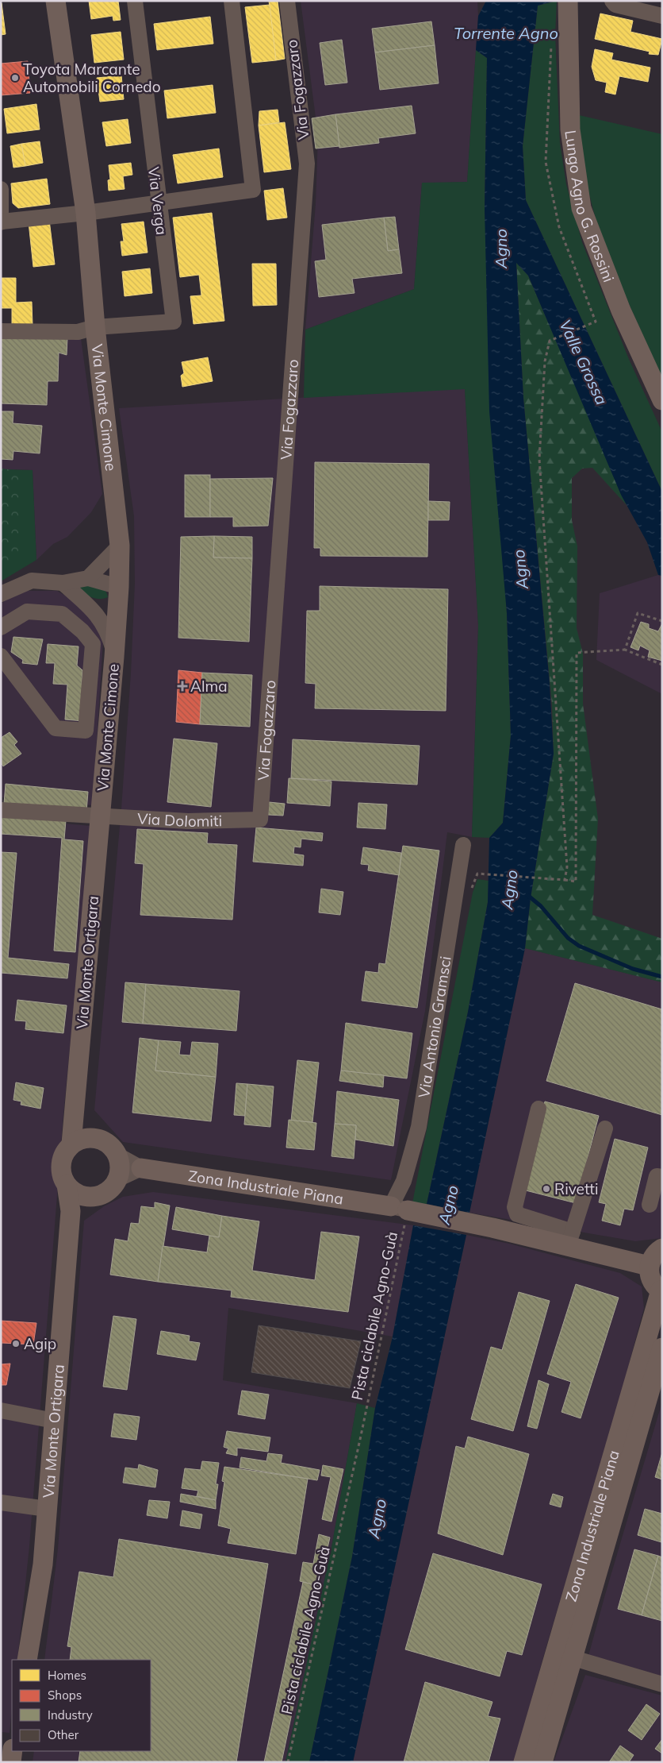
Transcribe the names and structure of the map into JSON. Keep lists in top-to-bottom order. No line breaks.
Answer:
{"streets":{"main road":["Lungo Agno G. Rossini","Via Monte Cimone","Via Monte Ortigara","Zona Industriale Piana"],"street":["Via Fogazzaro","Via Verga","Via Dolomiti","Via Antonio Gramsci"],"path":["Pista ciclabile Agno-Guà"]},"crossings":[["Via Fogazzaro","Via Dolomiti"],["Via Verga","Via Monte Cimone"],["Via Monte Cimone","Via Dolomiti"],["Via Monte Cimone","Via Monte Ortigara"],["Via Dolomiti","Via Monte Ortigara"],["Via Antonio Gramsci","Zona Industriale Piana"],["Via Antonio Gramsci","Pista ciclabile Agno-Guà"],["Zona Industriale Piana","Pista ciclabile Agno-Guà"]],"water":["Torrente Agno","Agno","Valle Grossa"],"places":{"other":["Toyota Marcante Automobili Cornedo","Rivetti","Agip"],"health":["Alma"]},"legend":["Homes","Shops","Industry","Other"]}
